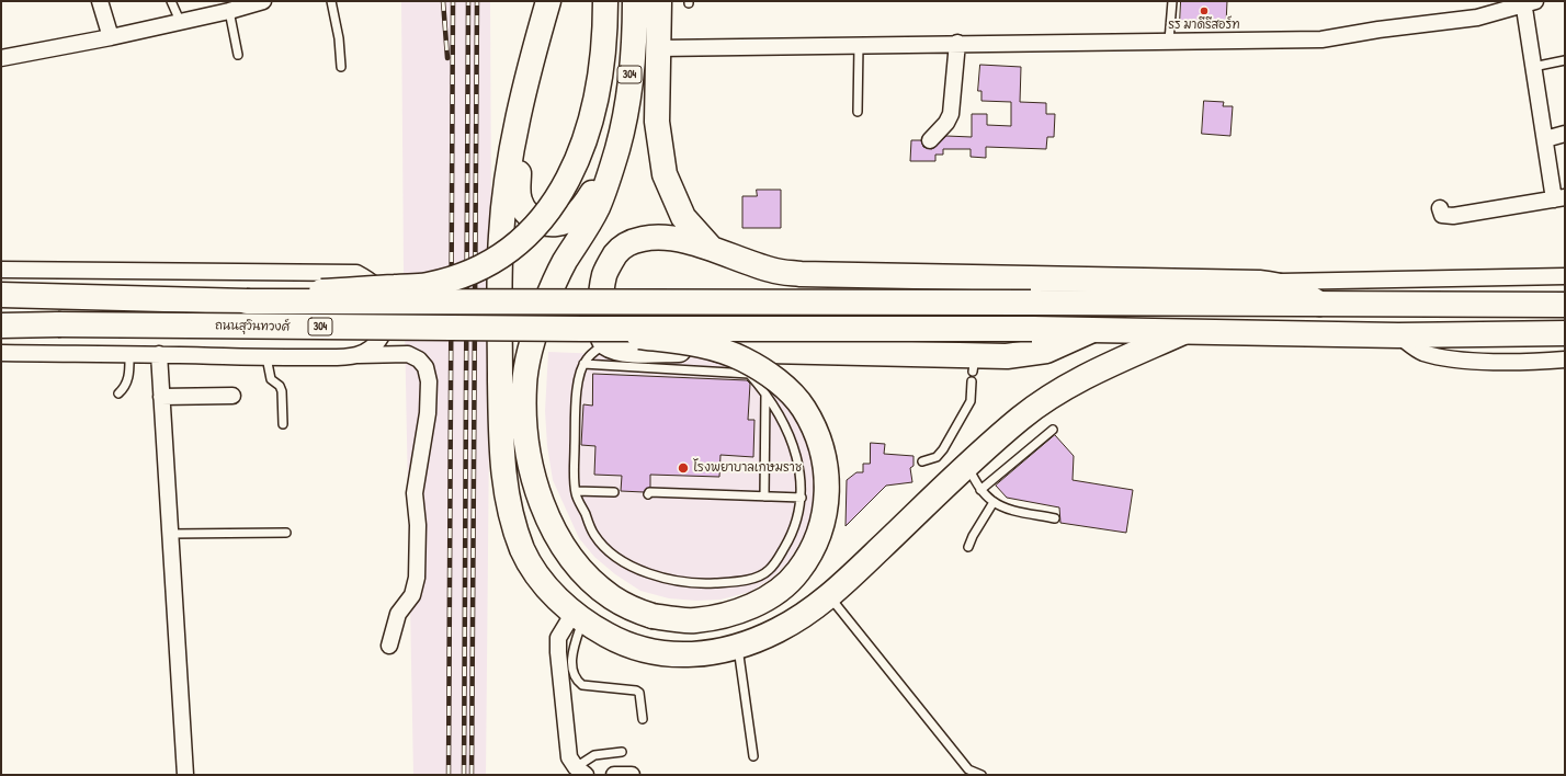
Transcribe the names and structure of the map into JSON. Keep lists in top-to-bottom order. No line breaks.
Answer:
{"streets":{"main road":["304","ถนนสุวินทวงศ์"]},"places":["รร มาดีรีสอร์ท","โรงพยาบาลเกษมราช"]}
